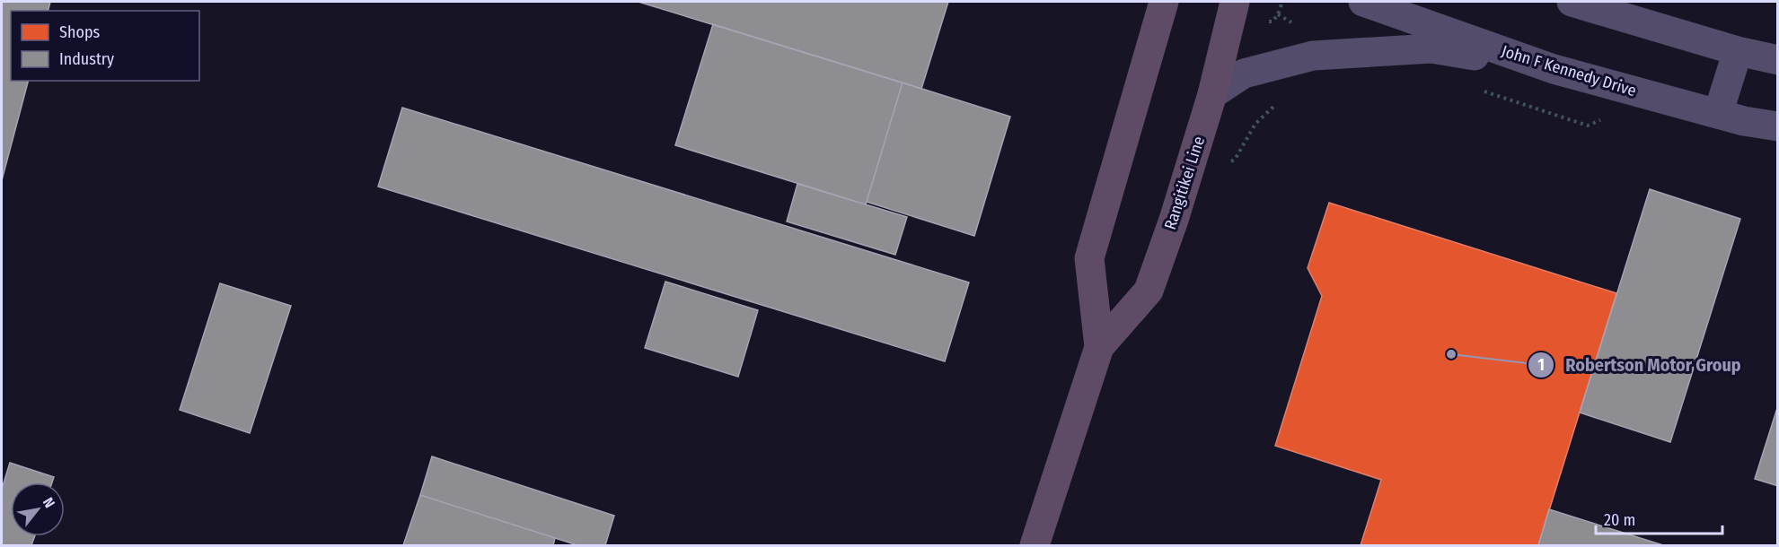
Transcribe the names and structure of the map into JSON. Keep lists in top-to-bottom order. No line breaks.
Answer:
{"streets":{"highway":["Rangitikei Line"],"main road":["John F Kennedy Drive"]},"places":["Robertson Motor Group"],"legend":["Shops","Industry"],"scale_bar":"20 m","north":"top right"}
